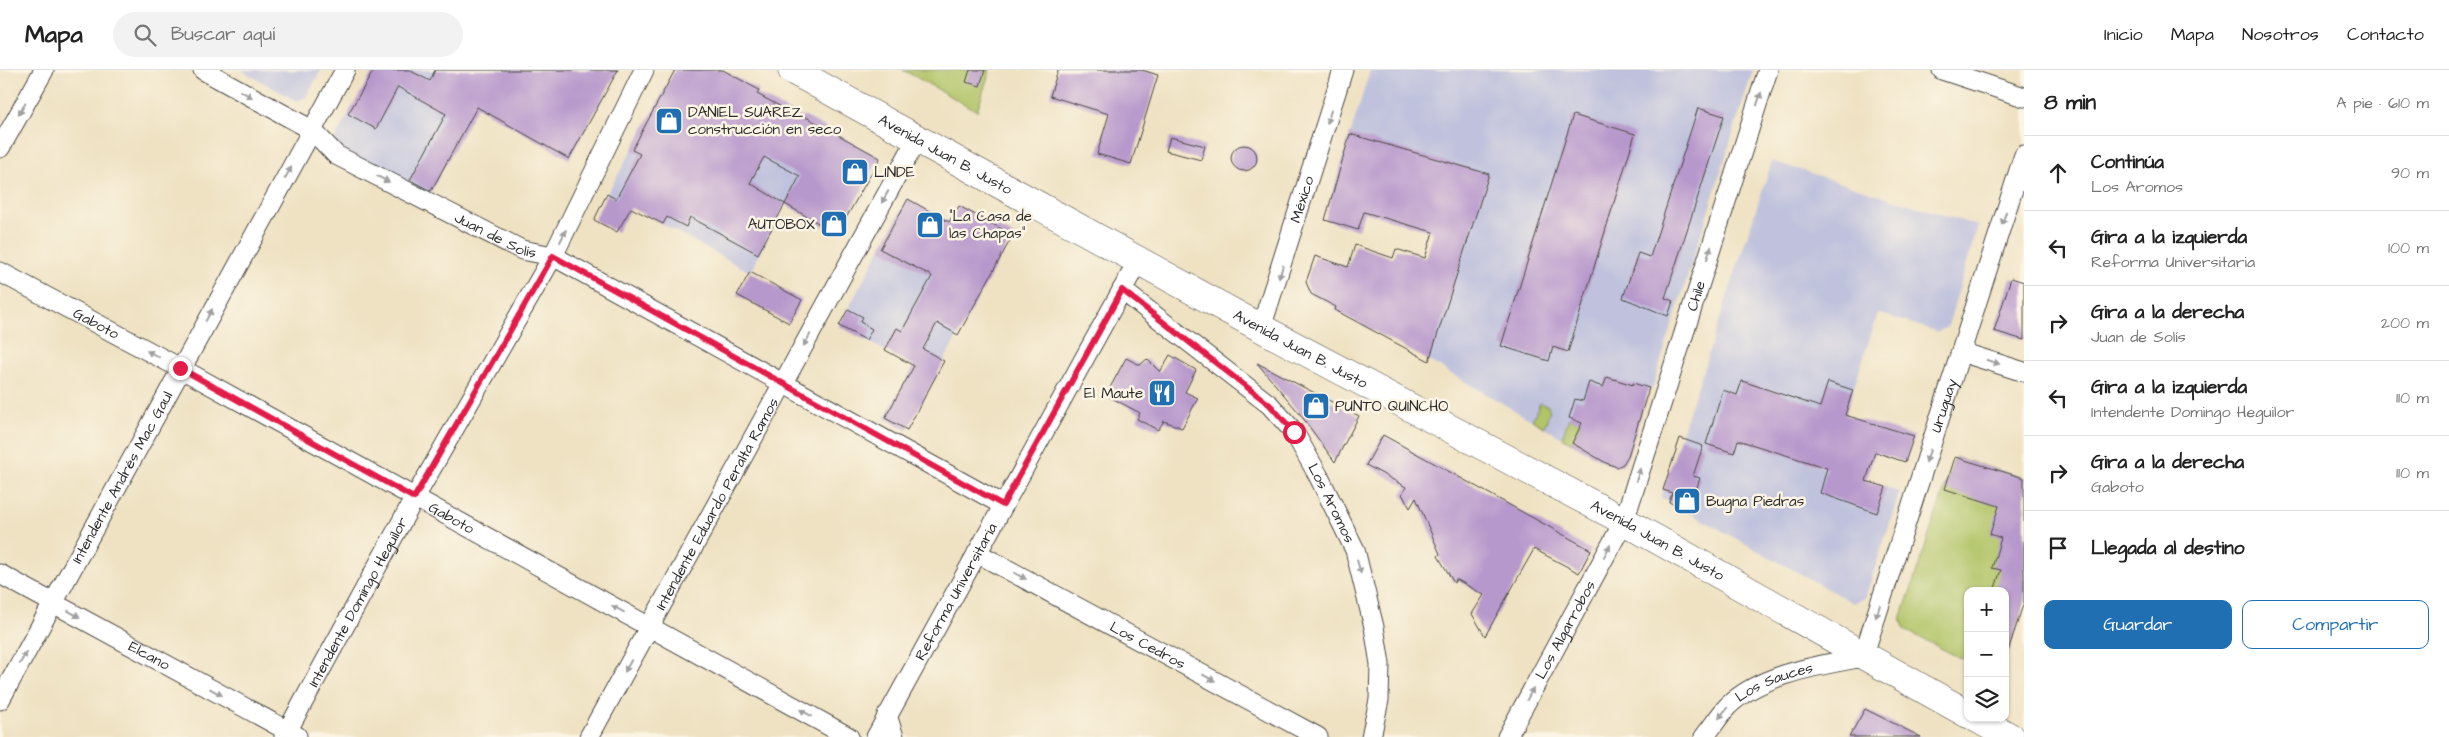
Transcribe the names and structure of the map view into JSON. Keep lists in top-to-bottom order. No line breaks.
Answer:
{"streets":{"main road":["Avenida Juan B. Justo"],"street":["México","Juan de Solís","Chile","Gaboto","Uruguay","Intendente Andrés Mac Gaul","Los Aromos","Intendente Eduardo Peralta Ramos","Reforma Universitaria","Intendente Domingo Heguilor","Los Algarrobos","Los Cedros","Elcano","Los Sauces"]},"crossings":[["Avenida Juan B. Justo","México"],["Avenida Juan B. Justo","Chile"],["Avenida Juan B. Justo","Uruguay"],["Avenida Juan B. Justo","Intendente Eduardo Peralta Ramos"],["Avenida Juan B. Justo","Reforma Universitaria"],["Avenida Juan B. Justo","Los Algarrobos"],["Avenida Juan B. Justo","Los Sauces"],["Juan de Solís","Intendente Andrés Mac Gaul"],["Juan de Solís","Intendente Eduardo Peralta Ramos"],["Juan de Solís","Reforma Universitaria"],["Juan de Solís","Intendente Domingo Heguilor"],["Chile","Los Algarrobos"],["Gaboto","Intendente Andrés Mac Gaul"],["Gaboto","Intendente Eduardo Peralta Ramos"],["Gaboto","Intendente Domingo Heguilor"],["Uruguay","Los Sauces"],["Intendente Andrés Mac Gaul","Elcano"],["Los Aromos","Reforma Universitaria"],["Reforma Universitaria","Los Cedros"],["Intendente Domingo Heguilor","Elcano"]],"one_way":["México","Juan de Solís","Chile","Gaboto","Uruguay","Intendente Andrés Mac Gaul","Los Aromos","Intendente Eduardo Peralta Ramos","Los Algarrobos","Los Cedros","Elcano","Los Sauces"],"places":{"shop":["DANIEL SUAREZ construcción en seco","LINDE","AUTOBOX","\"La Casa de las Chapas\"","PUNTO QUINCHO","Bugna Piedras"],"restaurant":["El Maute"]},"page":{"header":"Mapa","search":"Buscar aquí","nav":["Inicio","Mapa","Nosotros","Contacto"],"heading":["8 min","A pie · 610 m"],"list":[["Continúa","Los Aromos","90 m"],["Gira a la izquierda","Reforma Universitaria","100 m"],["Gira a la derecha","Juan de Solís","200 m"],["Gira a la izquierda","Intendente Domingo Heguilor","110 m"],["Gira a la derecha","Gaboto","110 m"],"Llegada al destino"],"buttons":["Guardar","Compartir"],"map_buttons":["+","−"]}}
